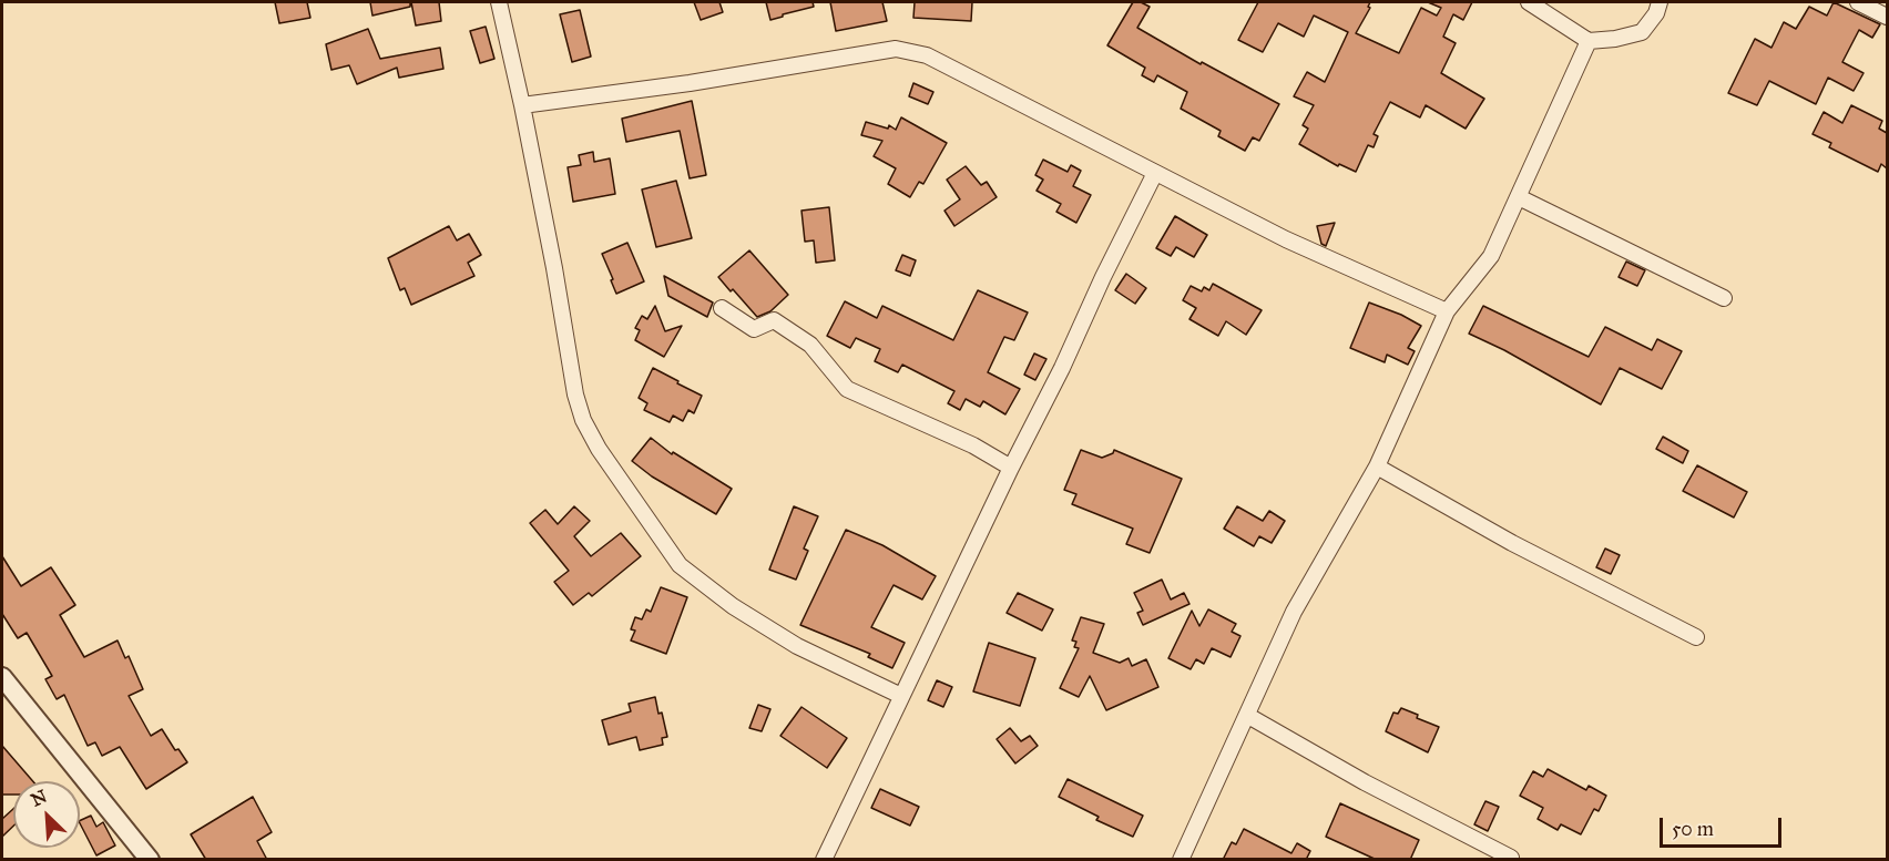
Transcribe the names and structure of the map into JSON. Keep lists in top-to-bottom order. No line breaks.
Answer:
{"scale_bar":"50 m","north":"top left"}
